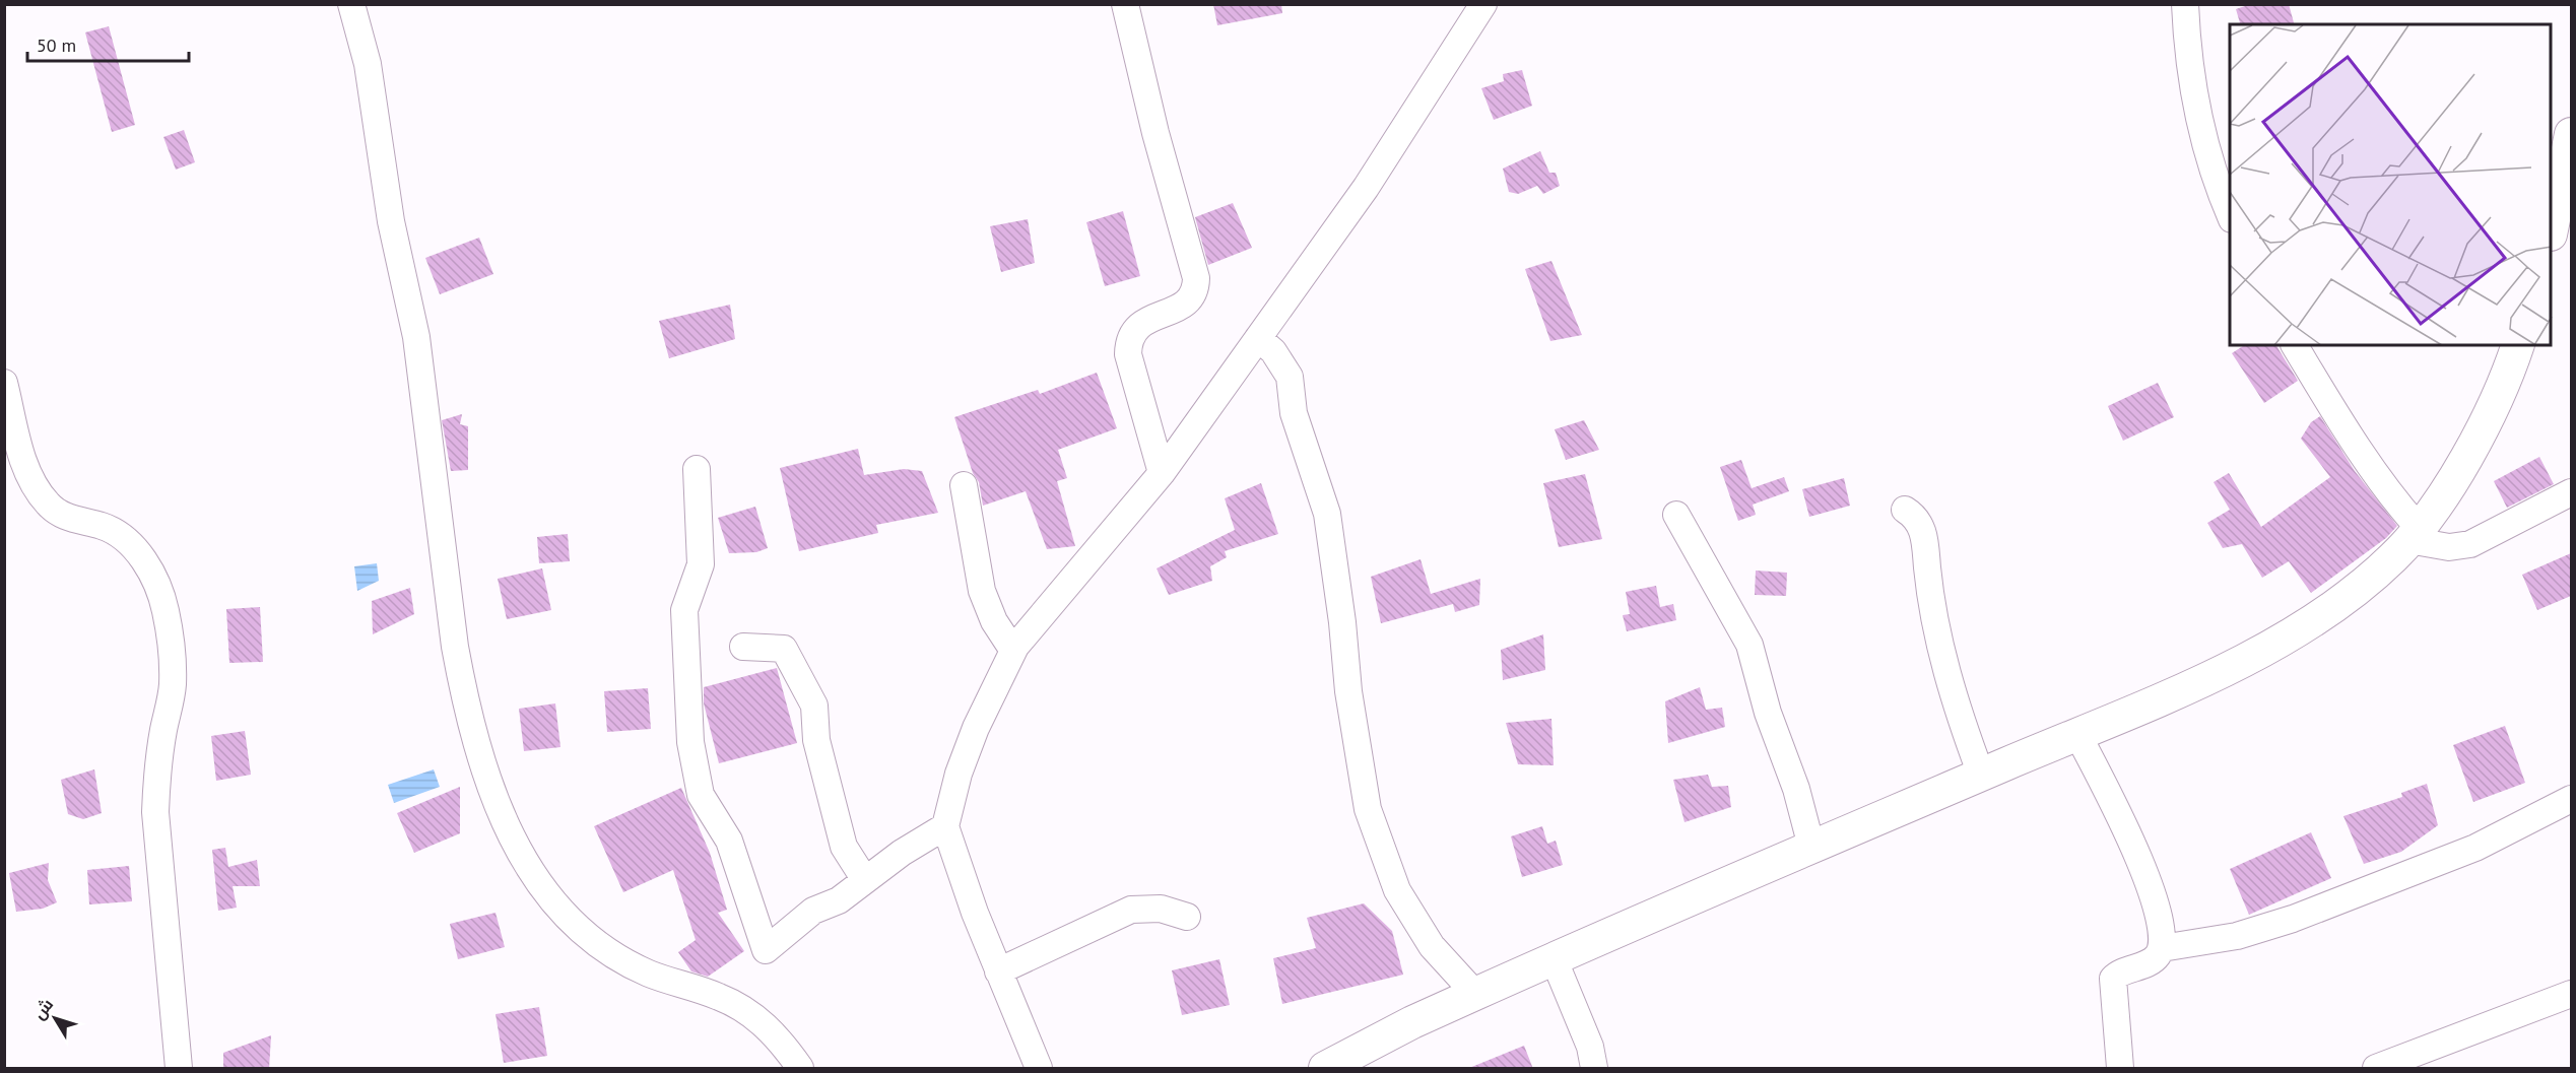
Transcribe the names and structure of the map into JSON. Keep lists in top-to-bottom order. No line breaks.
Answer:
{"scale_bar":"50 m","north":"top left"}
